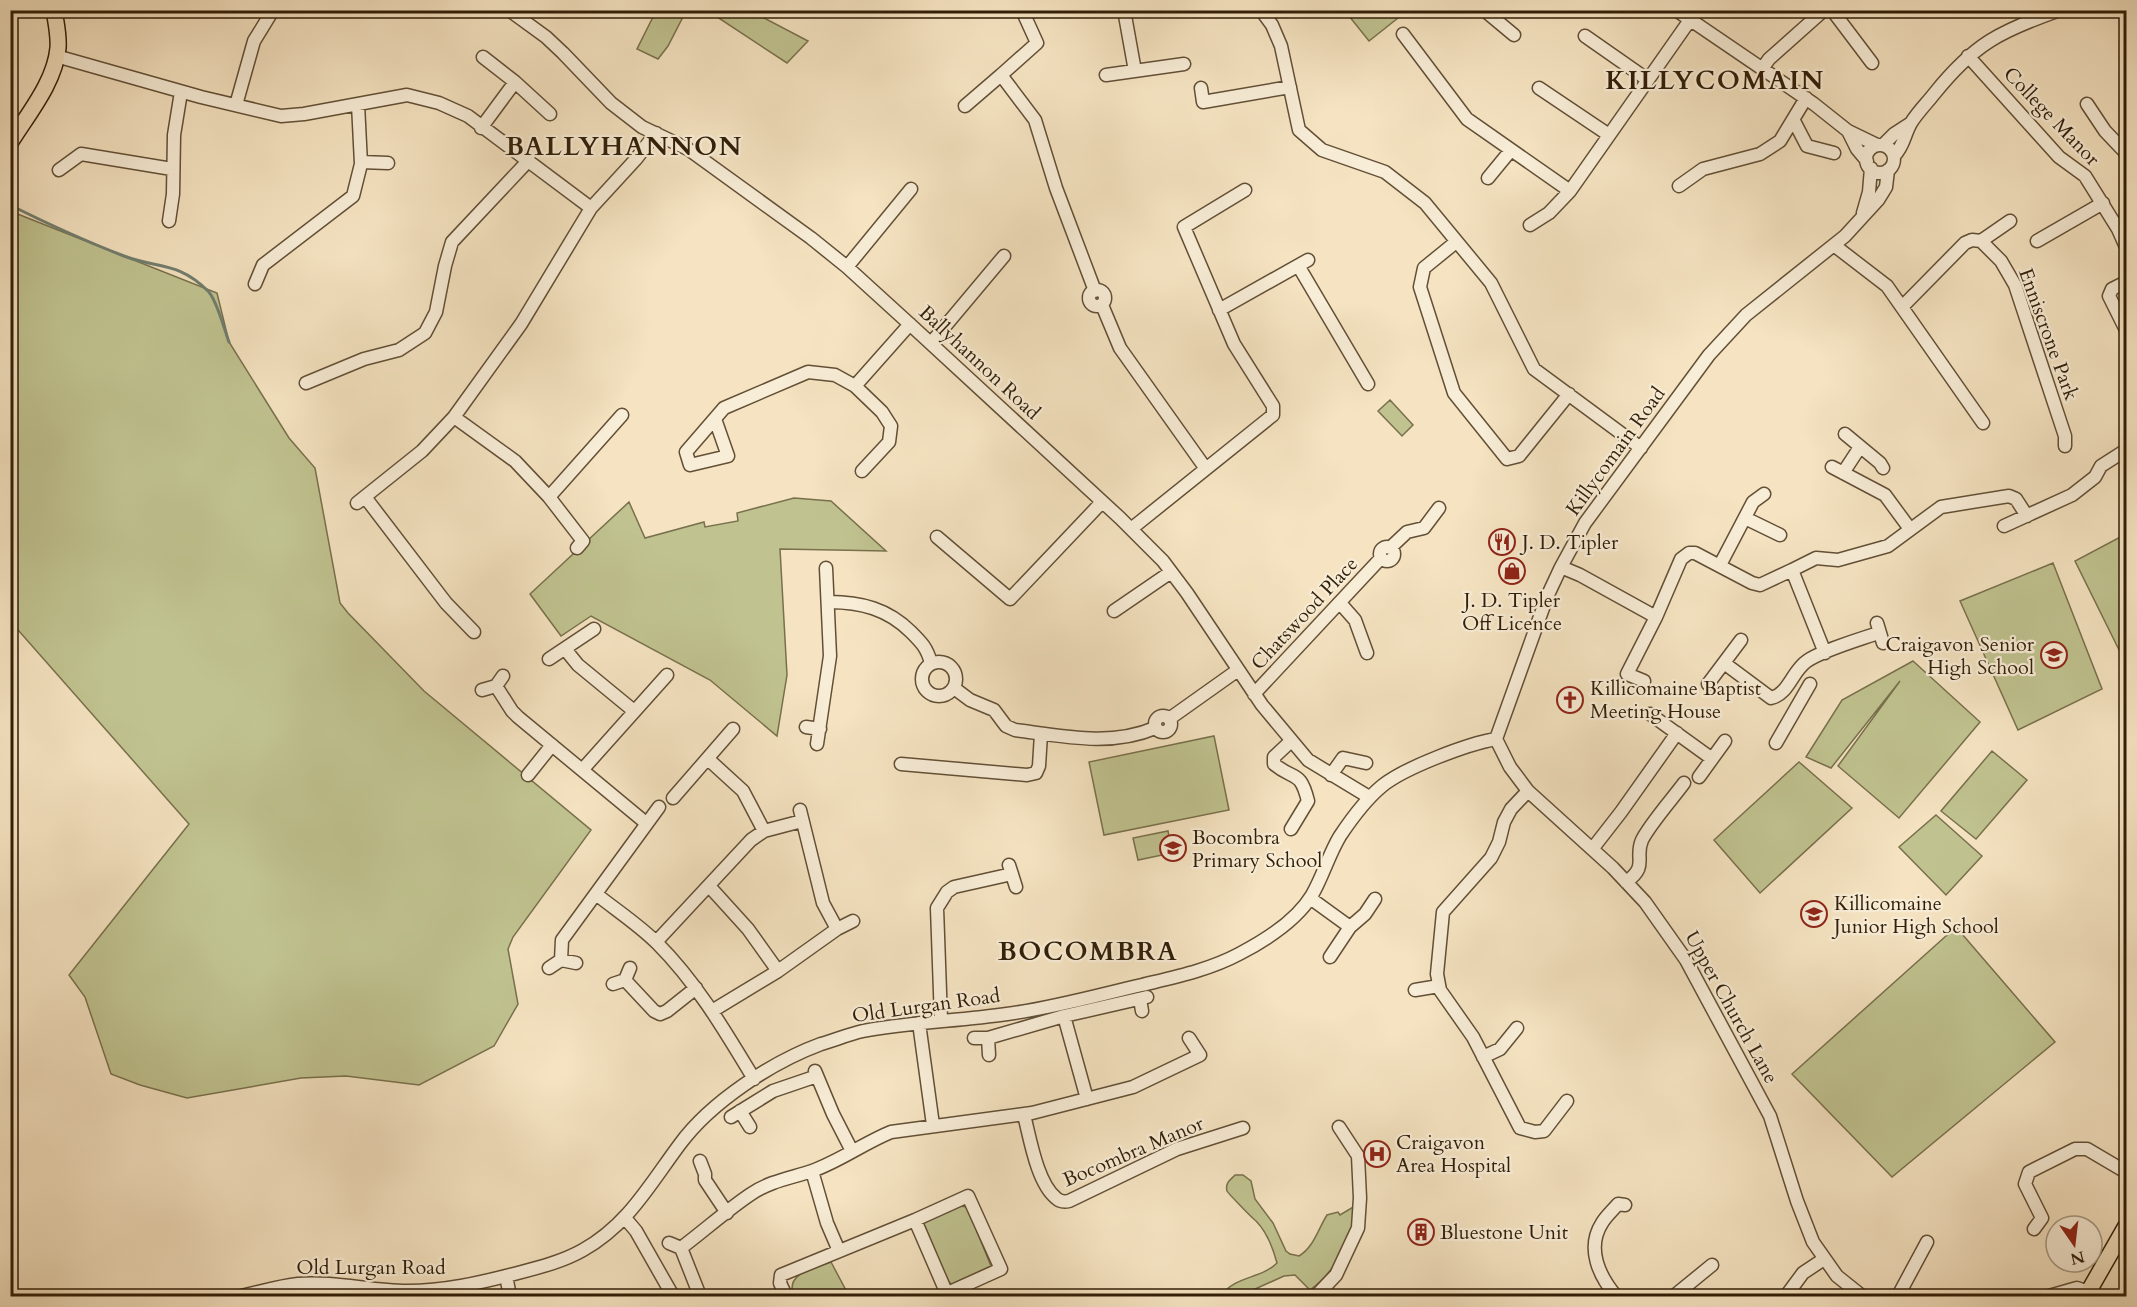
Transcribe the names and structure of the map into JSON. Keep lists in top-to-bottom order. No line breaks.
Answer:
{"streets":{"street":["College Manor","Enniscrone Park","Ballyhannon Road","Killycomain Road","Chatswood Place","Old Lurgan Road","Upper Church Lane","Bocombra Manor"]},"crossings":[["Ballyhannon Road","Chatswood Place"],["Killycomain Road","Upper Church Lane"]],"districts":["KILLYCOMAIN","BALLYHANNON","BOCOMBRA"],"places":{"restaurant":["J. D. Tipler"],"shop":["J. D. Tipler Off Licence"],"school or university":["Craigavon Senior High School","Bocombra Primary School","Killicomaine Junior High School"],"church":["Killicomaine Baptist Meeting House"],"hospital":["Craigavon Area Hospital"],"building":["Bluestone Unit"]},"north":"bottom"}
